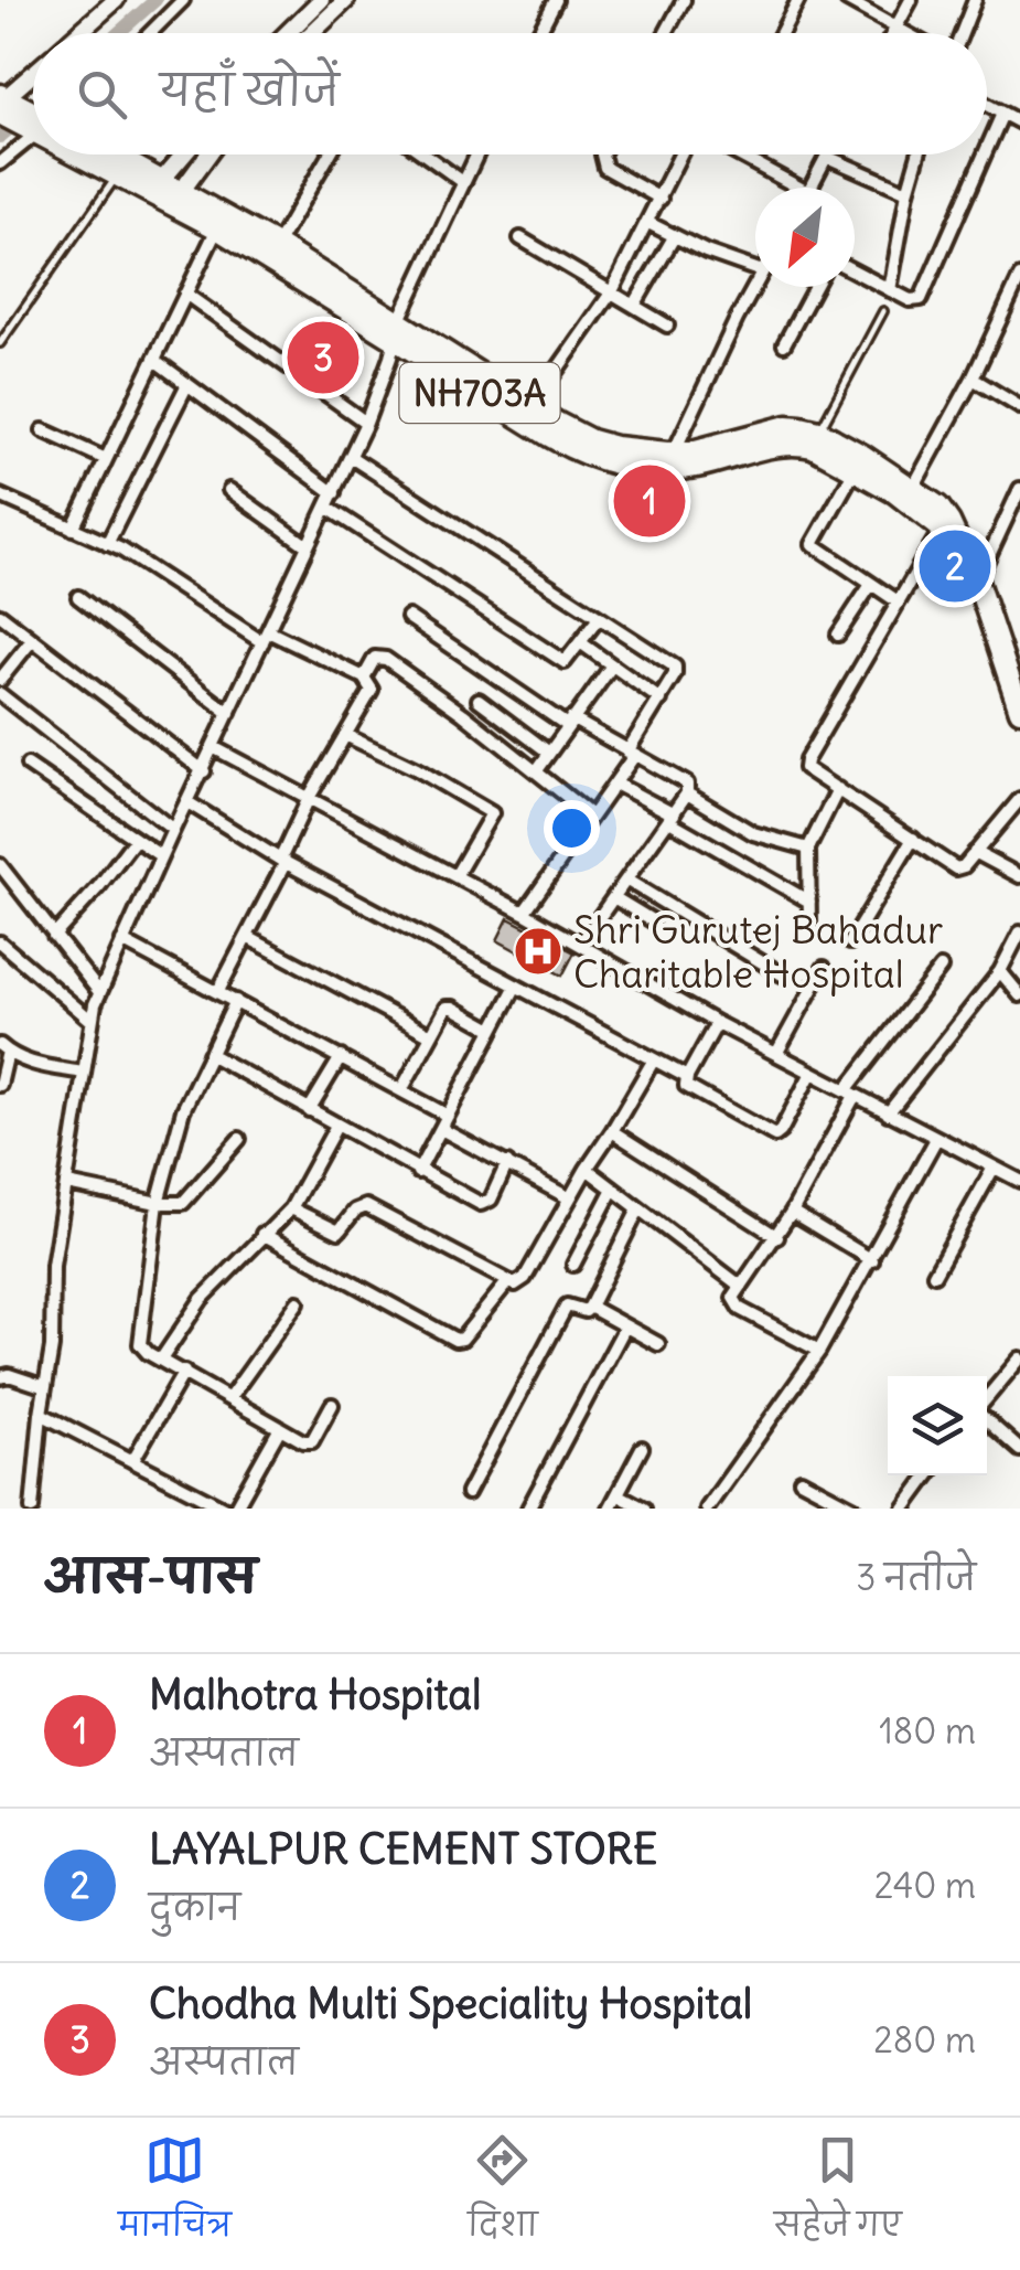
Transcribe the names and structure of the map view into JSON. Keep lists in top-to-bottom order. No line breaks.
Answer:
{"streets":{"highway":["NH703A"]},"places":{"hospital":["Shri Gurutej Bahadur Charitable Hospital"]},"north":"bottom left","page":{"search":"यहाँ खोजें","pins":["3","1","2"],"heading":["आस-पास","3 नतीजे"],"list":[{"mark":"1","name":"Malhotra Hospital","note":"अस्पताल","value":"180 m"},{"mark":"2","name":"LAYALPUR CEMENT STORE","note":"दुकान","value":"240 m"},{"mark":"3","name":"Chodha Multi Speciality Hospital","note":"अस्पताल","value":"280 m"}],"nav":["मानचित्र","दिशा","सहेजे गए"]}}
